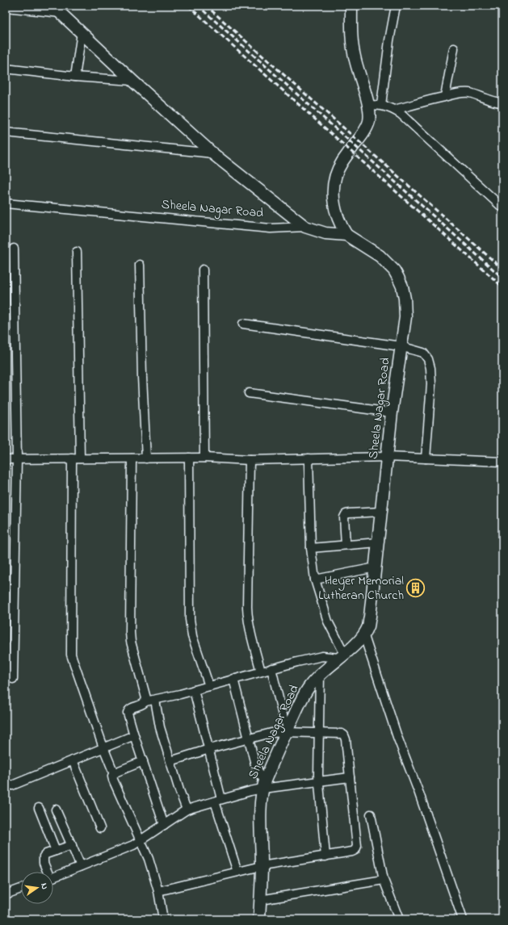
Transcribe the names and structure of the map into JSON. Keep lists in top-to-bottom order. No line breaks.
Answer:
{"streets":{"main road":["Sheela Nagar Road"]},"places":{"building":["Heyer Memorial Lutheran Church"]},"north":"right"}
